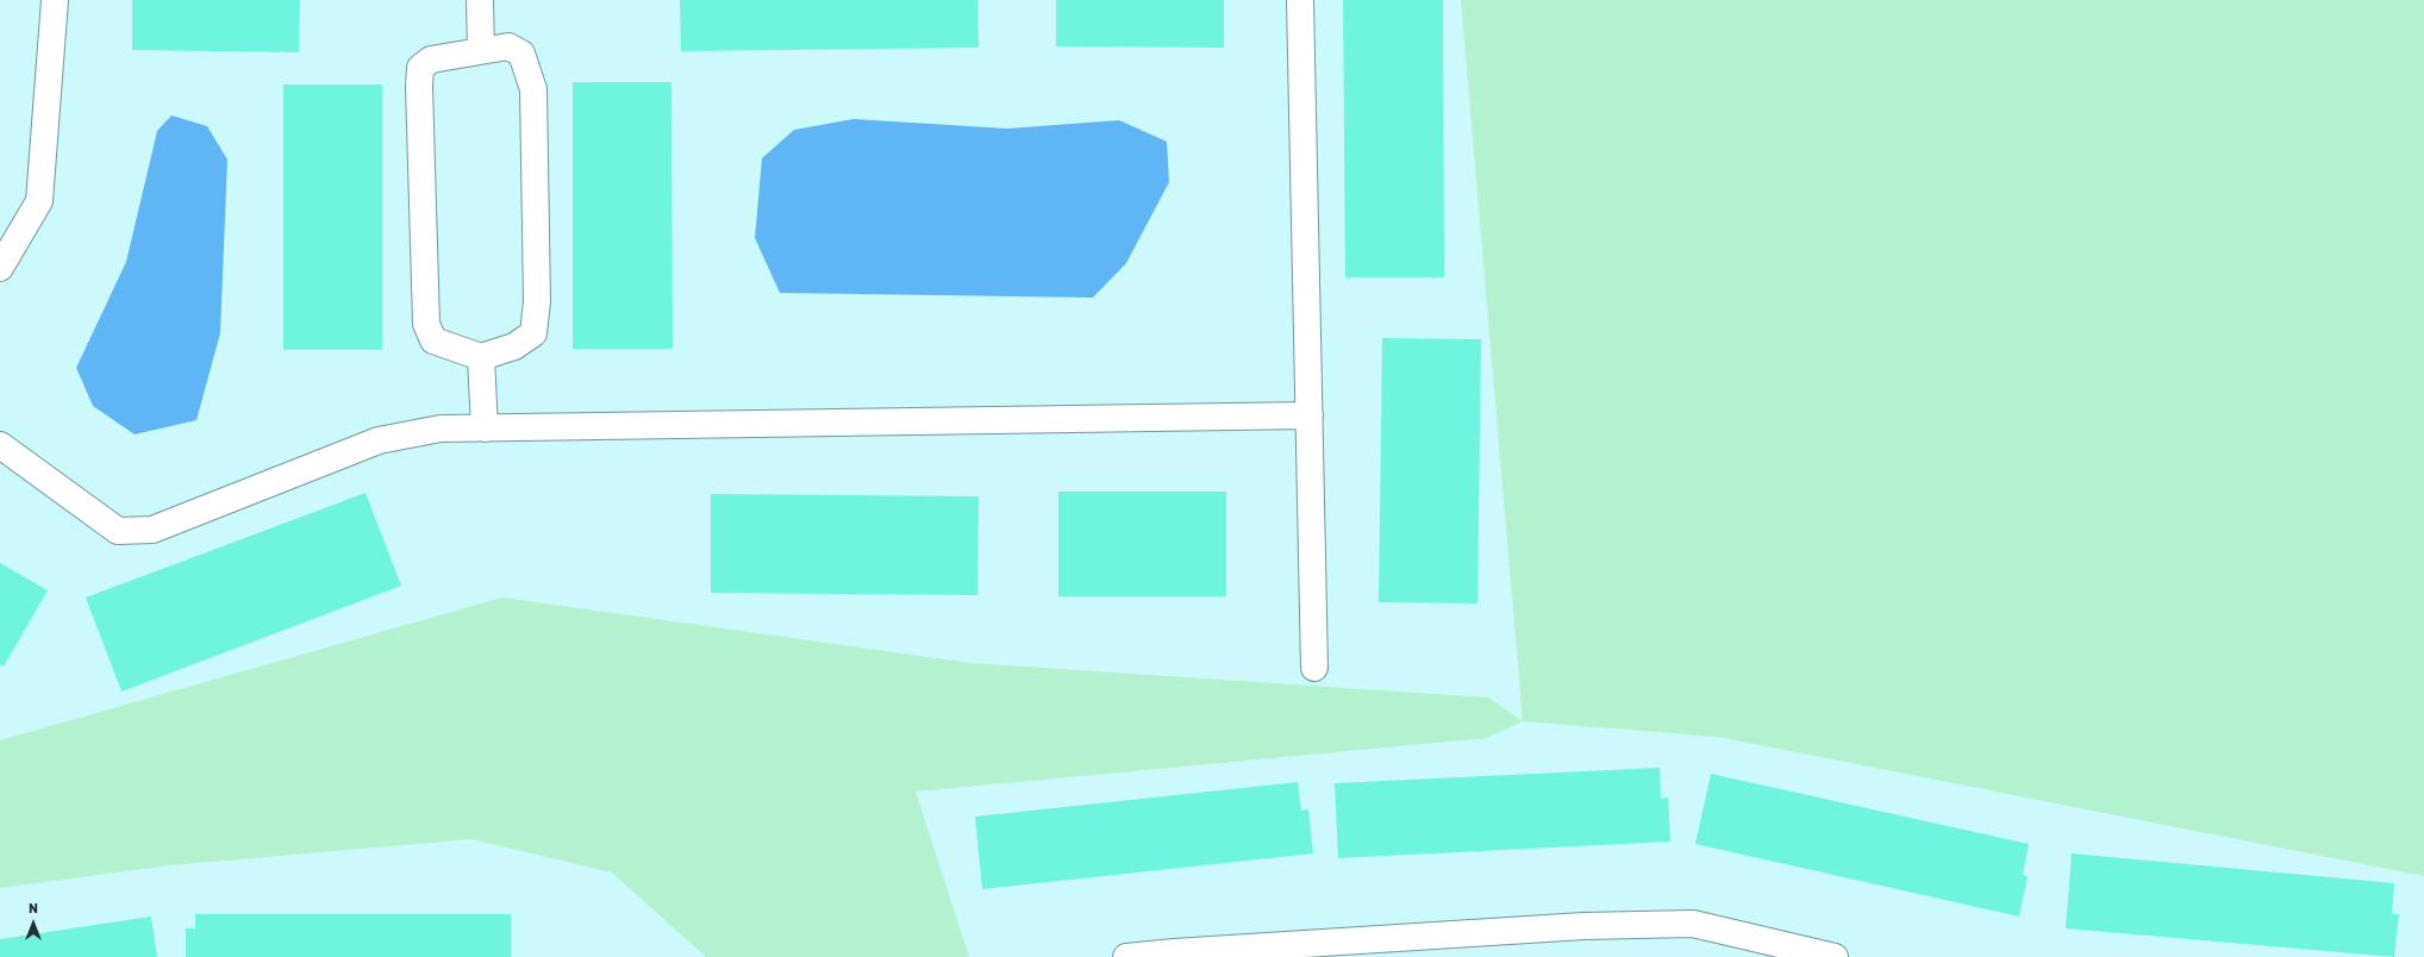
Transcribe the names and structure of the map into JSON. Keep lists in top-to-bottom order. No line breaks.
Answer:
{"north":"top"}
